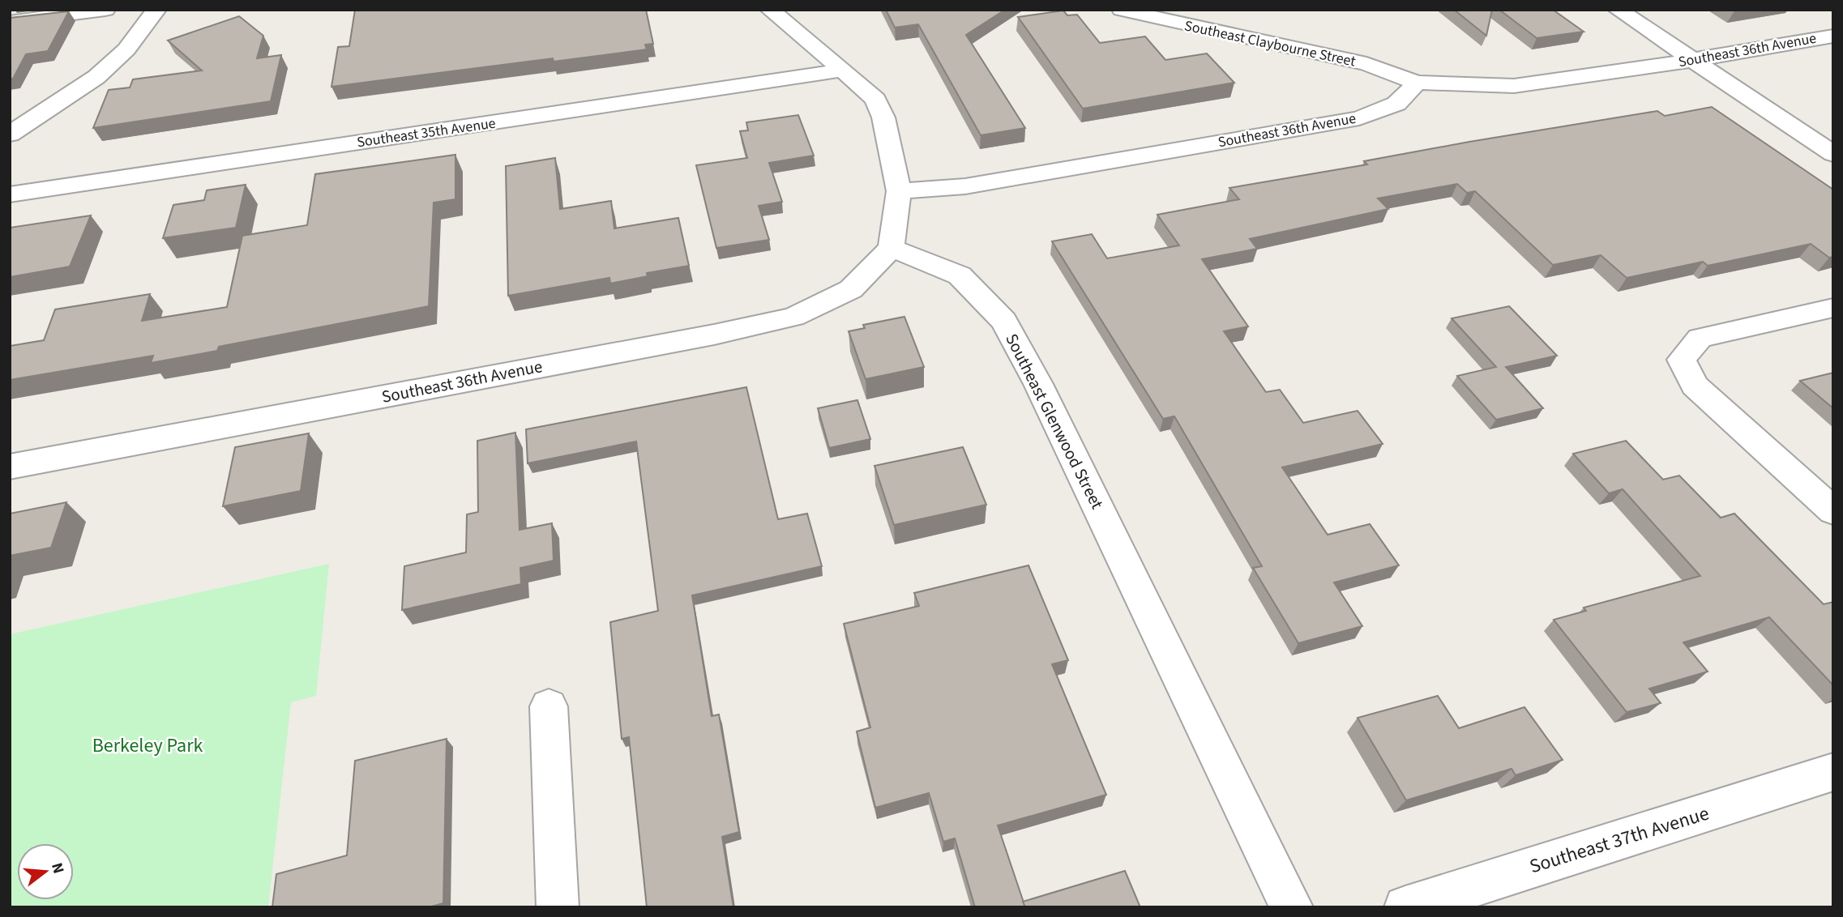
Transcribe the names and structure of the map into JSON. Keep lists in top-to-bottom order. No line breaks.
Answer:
{"streets":{"street":["Southeast Claybourne Street","Southeast 36th Avenue","Southeast 35th Avenue","Southeast Glenwood Street","Southeast 37th Avenue"]},"crossings":[["Southeast Claybourne Street","Southeast 36th Avenue"],["Southeast 36th Avenue","Southeast Glenwood Street"]],"parks":["Berkeley Park"],"north":"right"}
